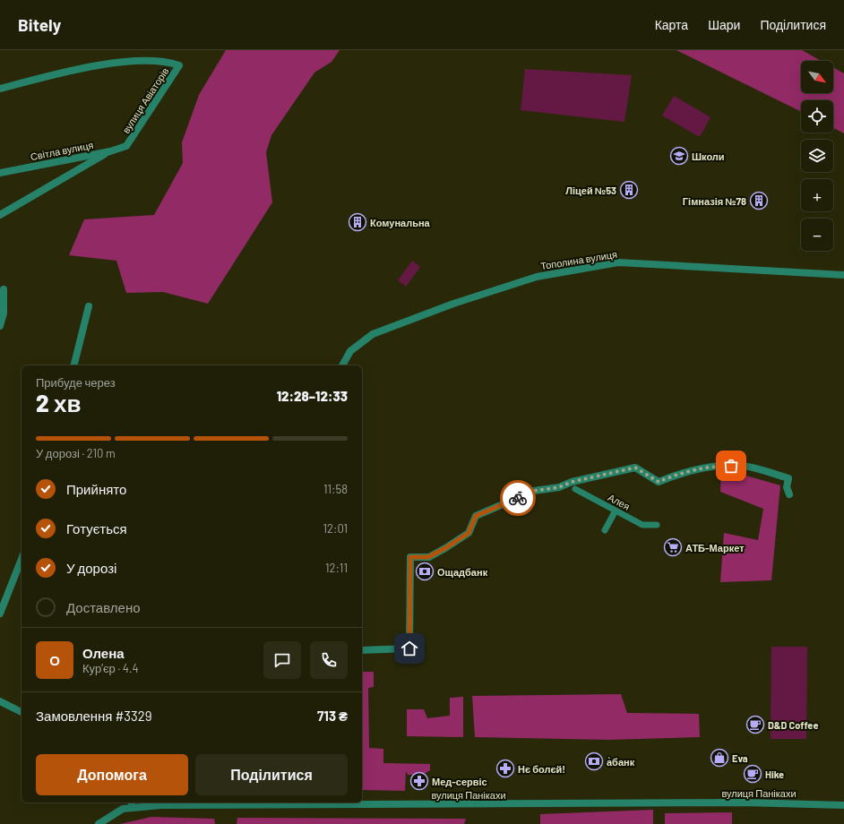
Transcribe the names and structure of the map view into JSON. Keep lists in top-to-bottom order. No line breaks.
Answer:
{"streets":{"street":["вулиця Авіаторів","Світла вулиця","Тополина вулиця","Алея","вулиця Панікахи"]},"crossings":[["вулиця Авіаторів","Світла вулиця"]],"places":{"school or university":["Школи"],"building":["Ліцей №53","Гімназія №78","Комунальна"],"supermarket":["АТБ-Маркет"],"bank":["Ощадбанк","а̀банк"],"cafe":["D&D Coffee","Hike"],"shop":["Eva"],"pharmacy":["Нє болєй!","Мед-сервіс"]},"north":"bottom right","page":{"header":"Bitely","nav":["Карта","Шари","Поділитися"],"map_buttons":["+","−"],"heading":["2 хв","Прибуде через","12:28–12:33"],"panel":["Олена","Кур’єр · 4.4","Замовлення #3329","713 ₴"],"bar":"У дорозі · 210 m","list":[["Прийнято","11:58"],["Готується","12:01"],["У дорозі","12:11"],"Доставлено"],"round":"О","buttons":["Допомога","Поділитися"]}}
